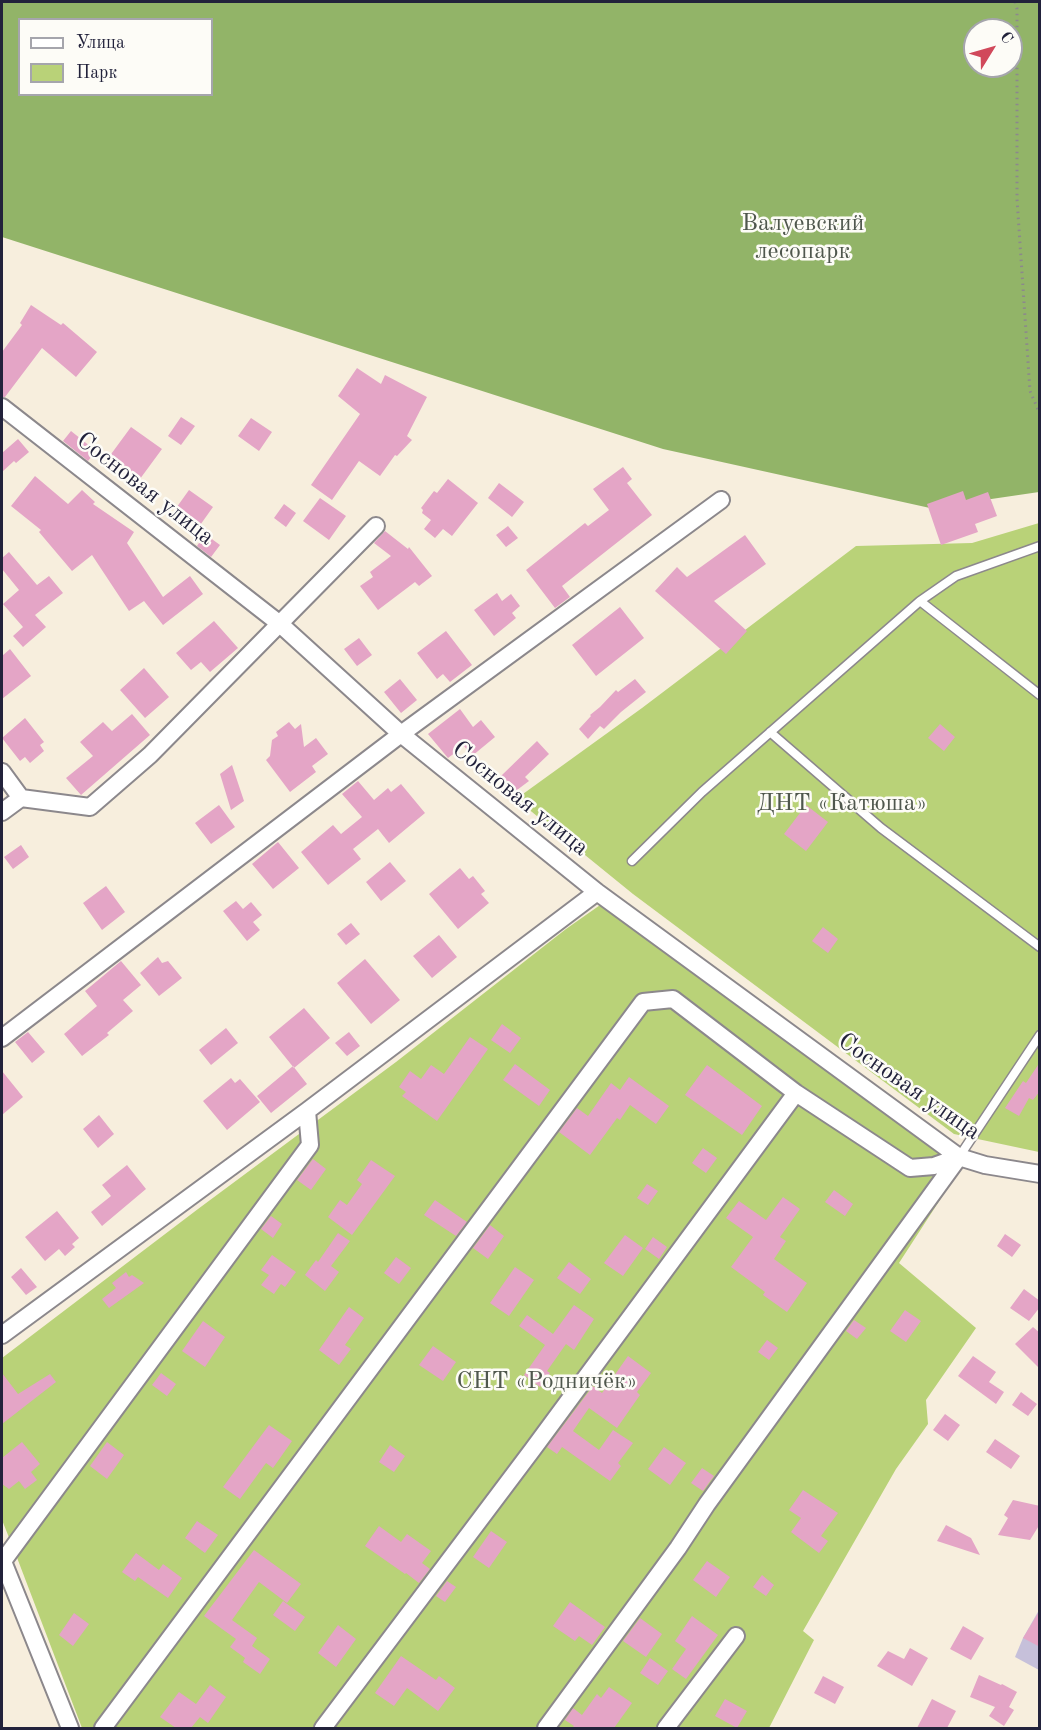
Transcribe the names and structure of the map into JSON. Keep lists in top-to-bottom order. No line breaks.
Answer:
{"streets":{"street":["Сосновая улица"]},"parks":["Валуевский лесопарк","ДНТ «Катюша»","СНТ «Родничёк»"],"legend":["Улица","Парк"],"north":"top right"}
